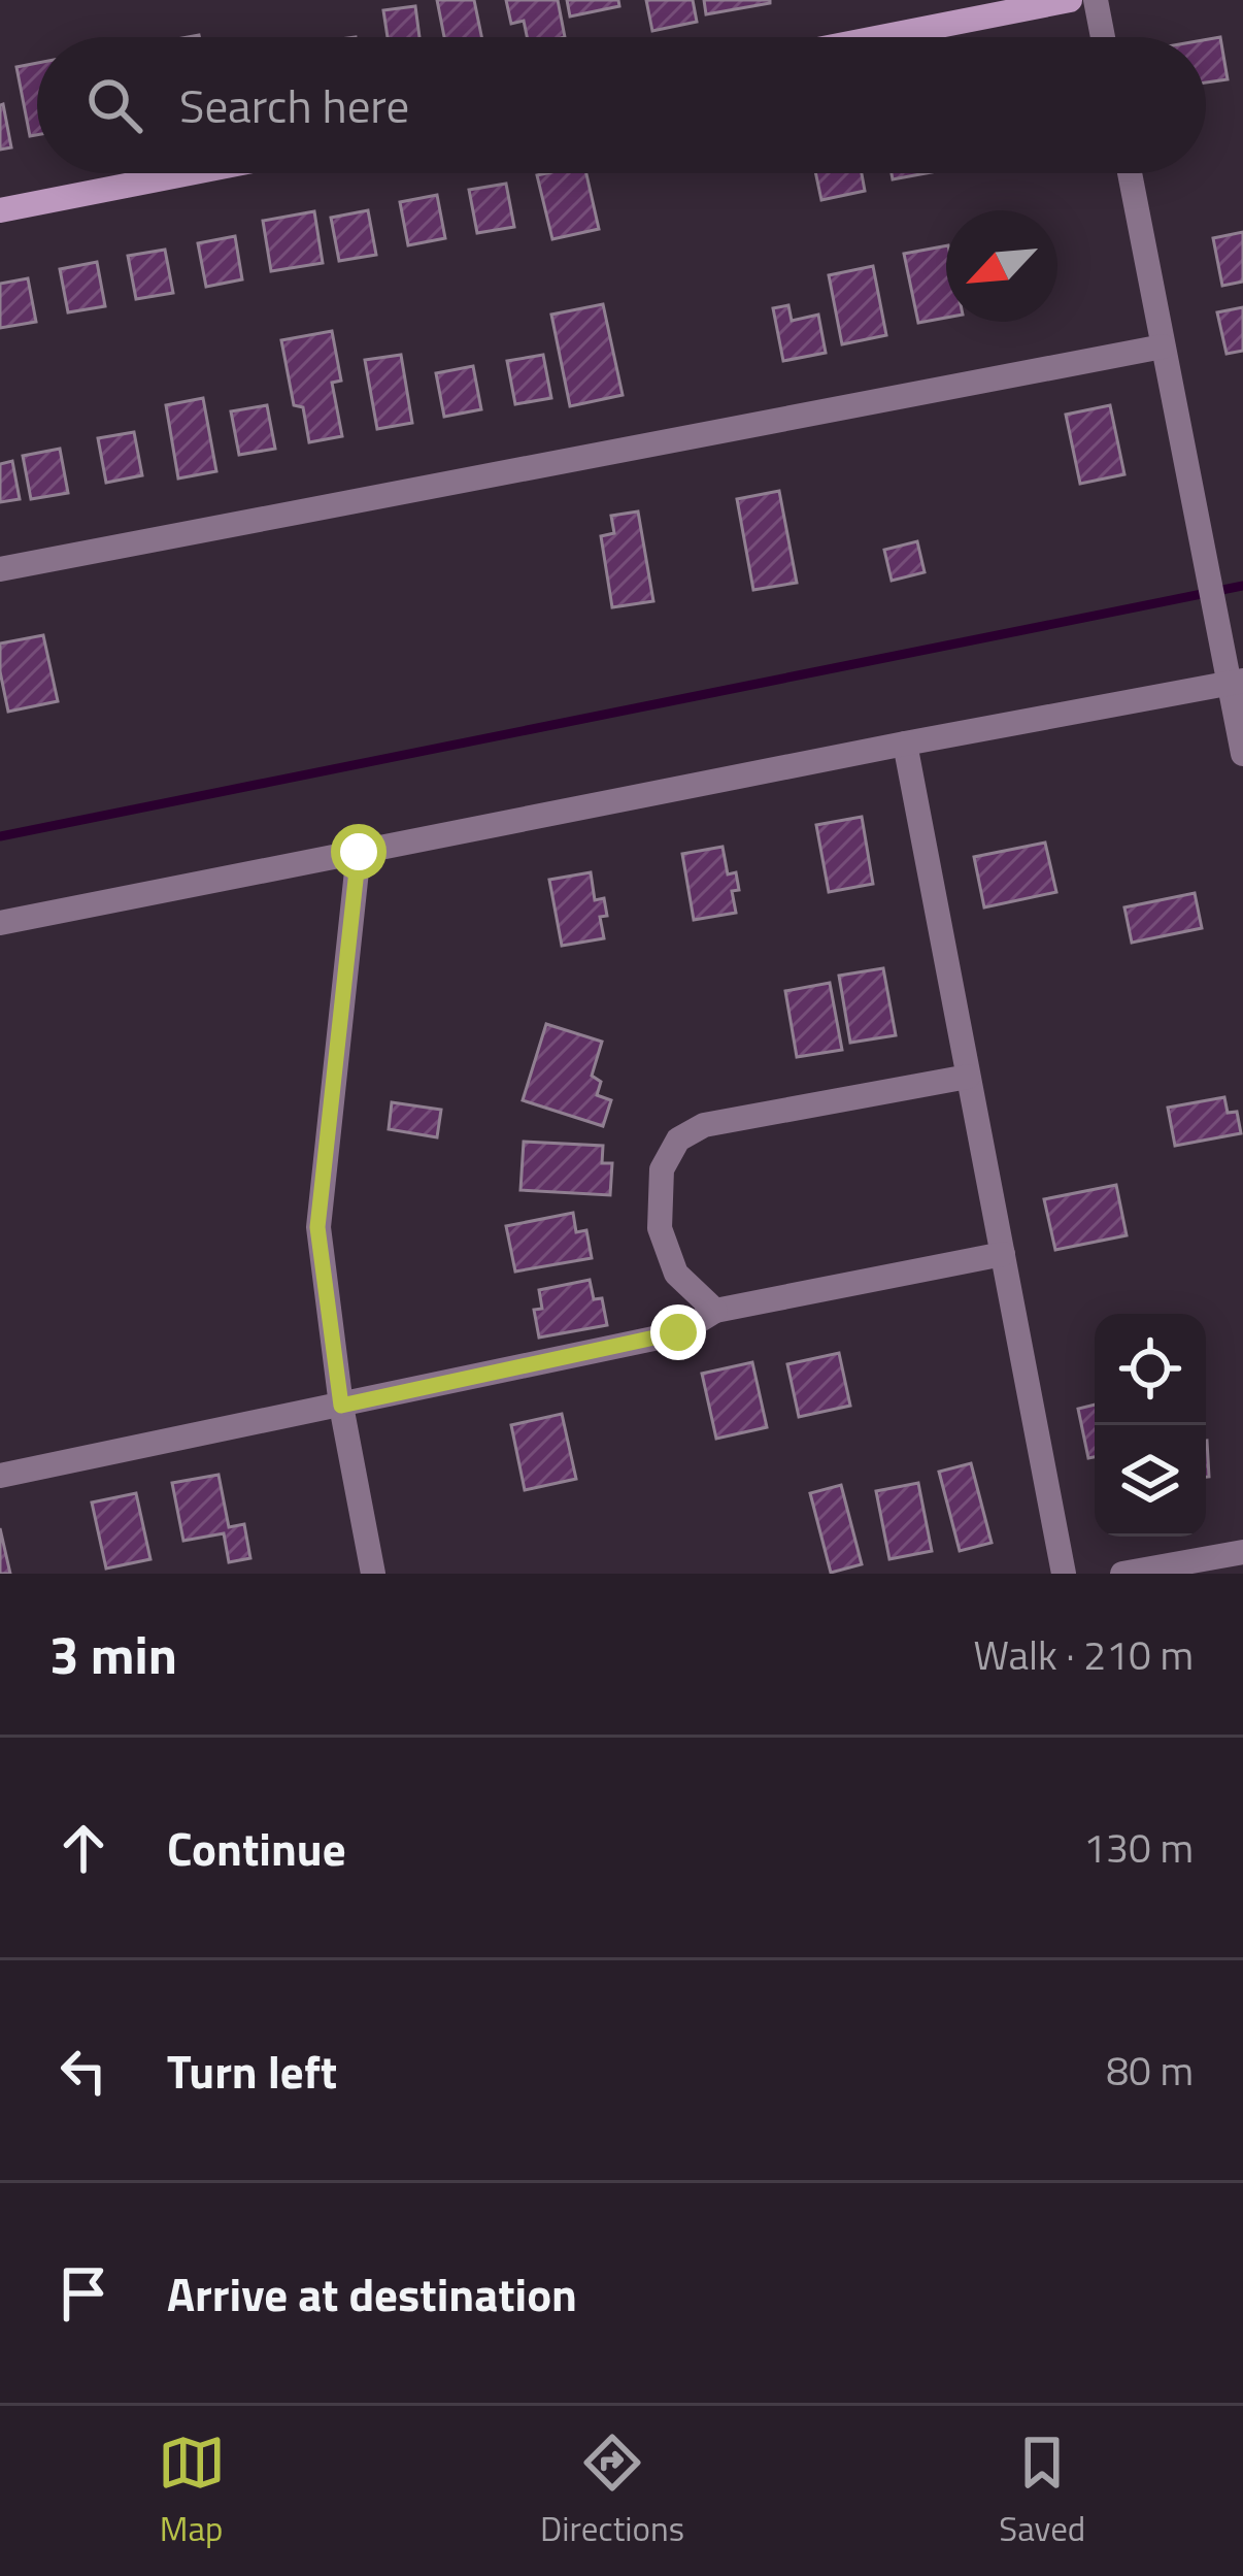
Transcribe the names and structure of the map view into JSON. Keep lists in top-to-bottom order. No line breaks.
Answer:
{"north":"bottom left","page":{"search":"Search here","heading":["3 min","Walk · 210 m"],"list":[["Continue","130 m"],["Turn left","80 m"],"Arrive at destination"],"nav":["Map","Directions","Saved"]}}
